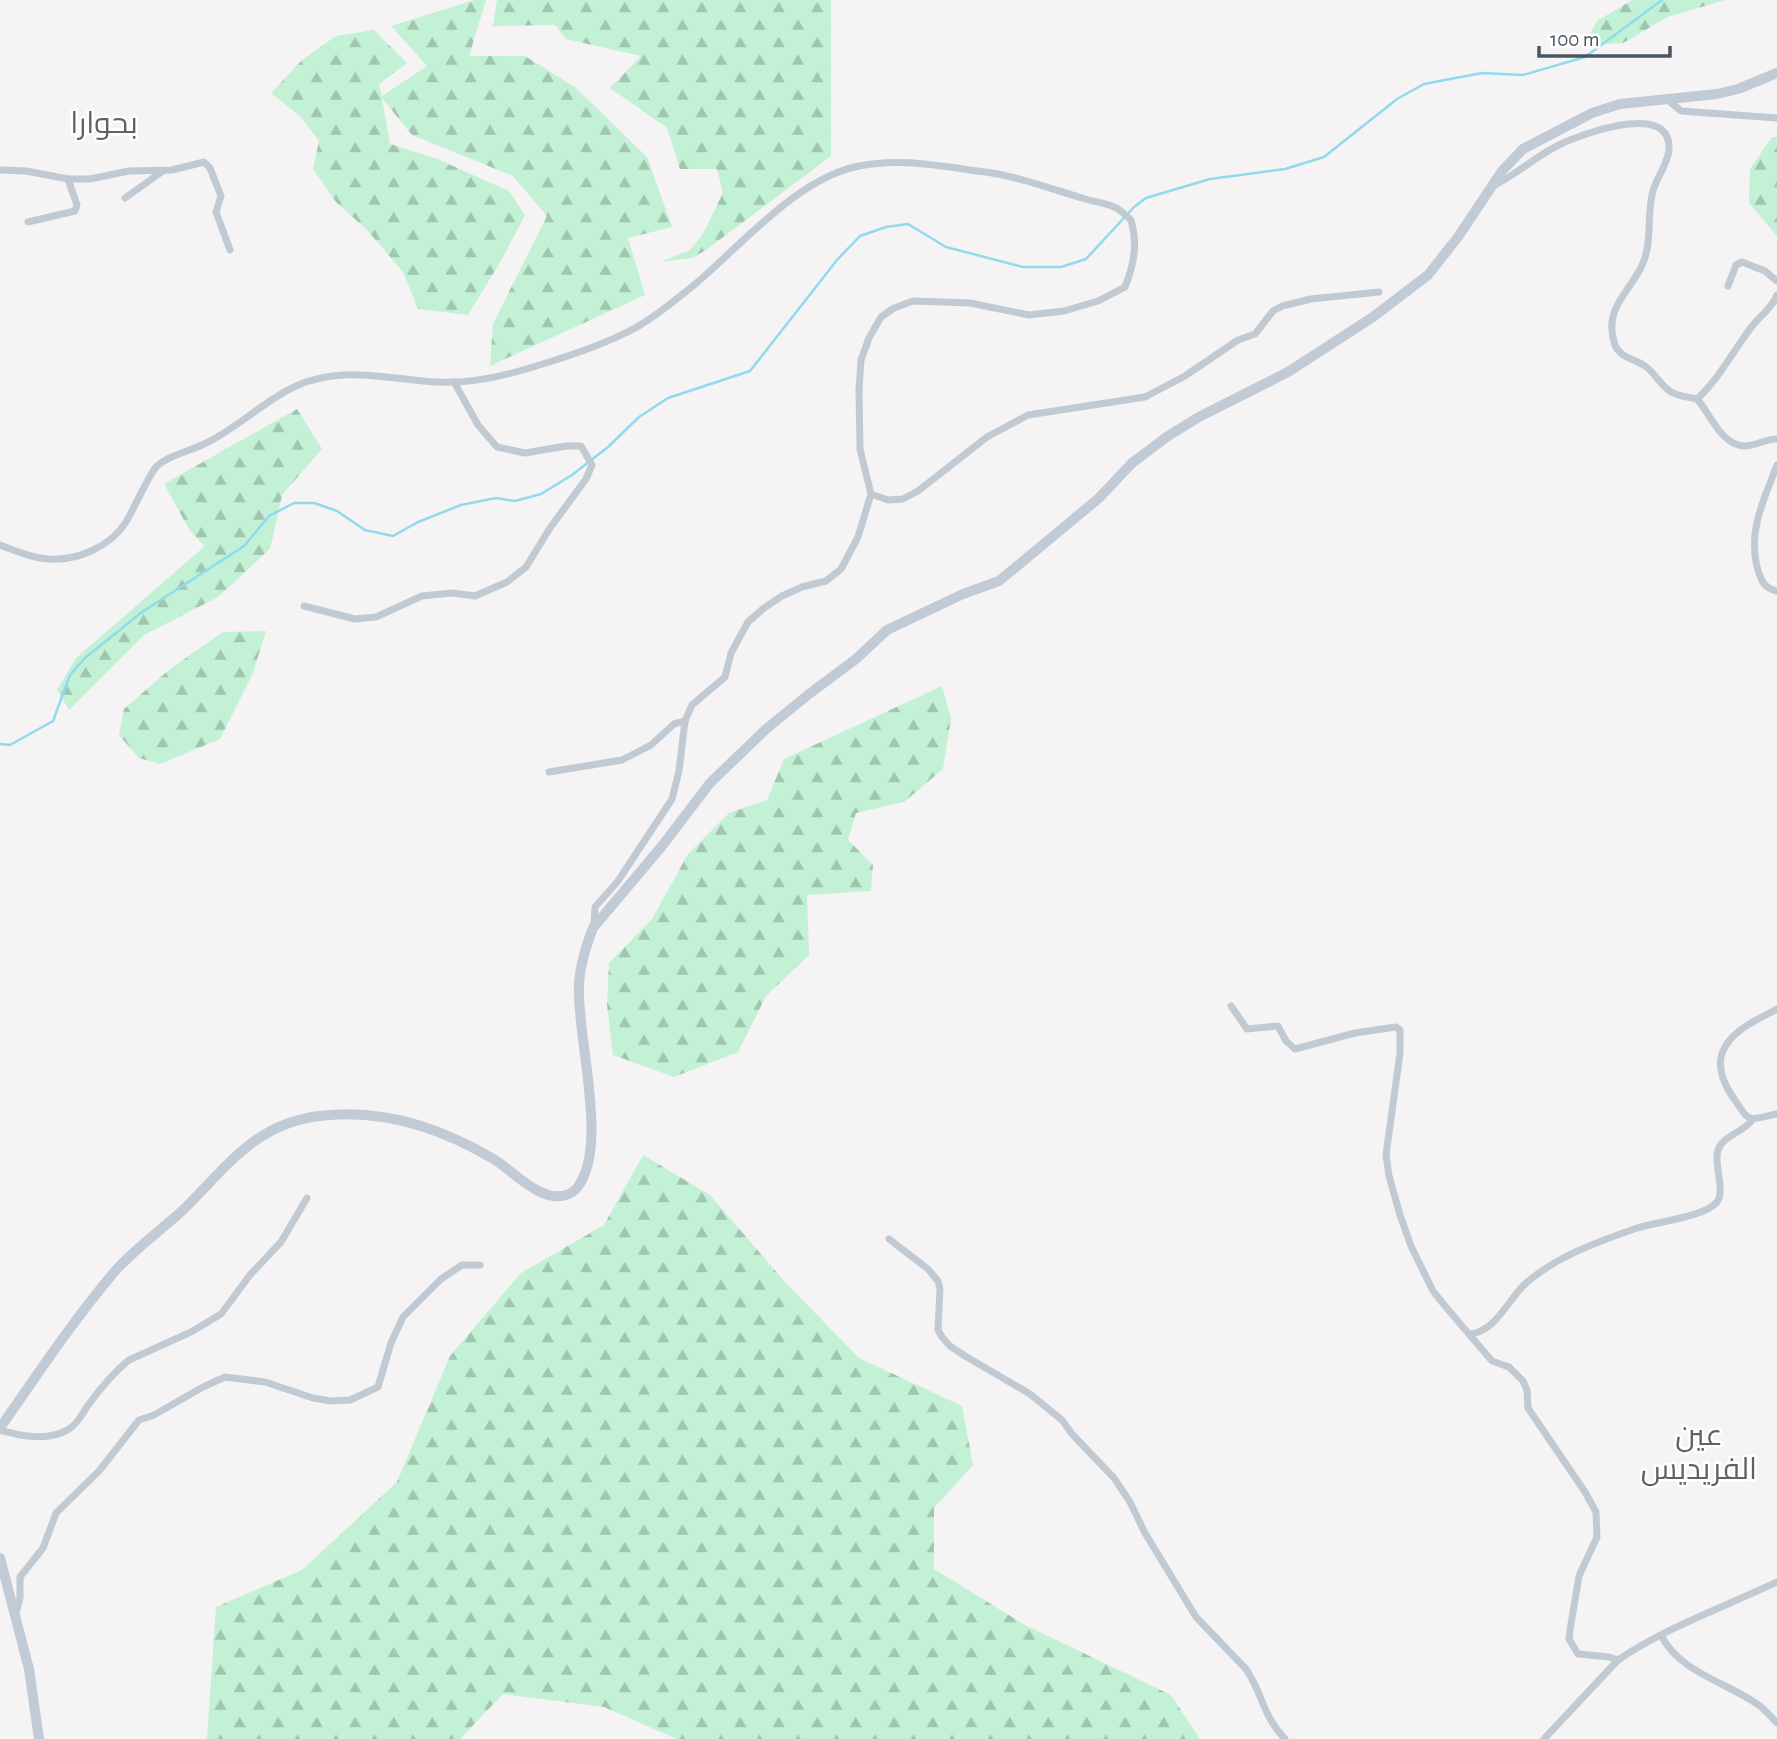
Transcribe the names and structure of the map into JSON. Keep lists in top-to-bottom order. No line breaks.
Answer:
{"districts":["بحوارا","عين الفريديس"],"scale_bar":"100 m"}
